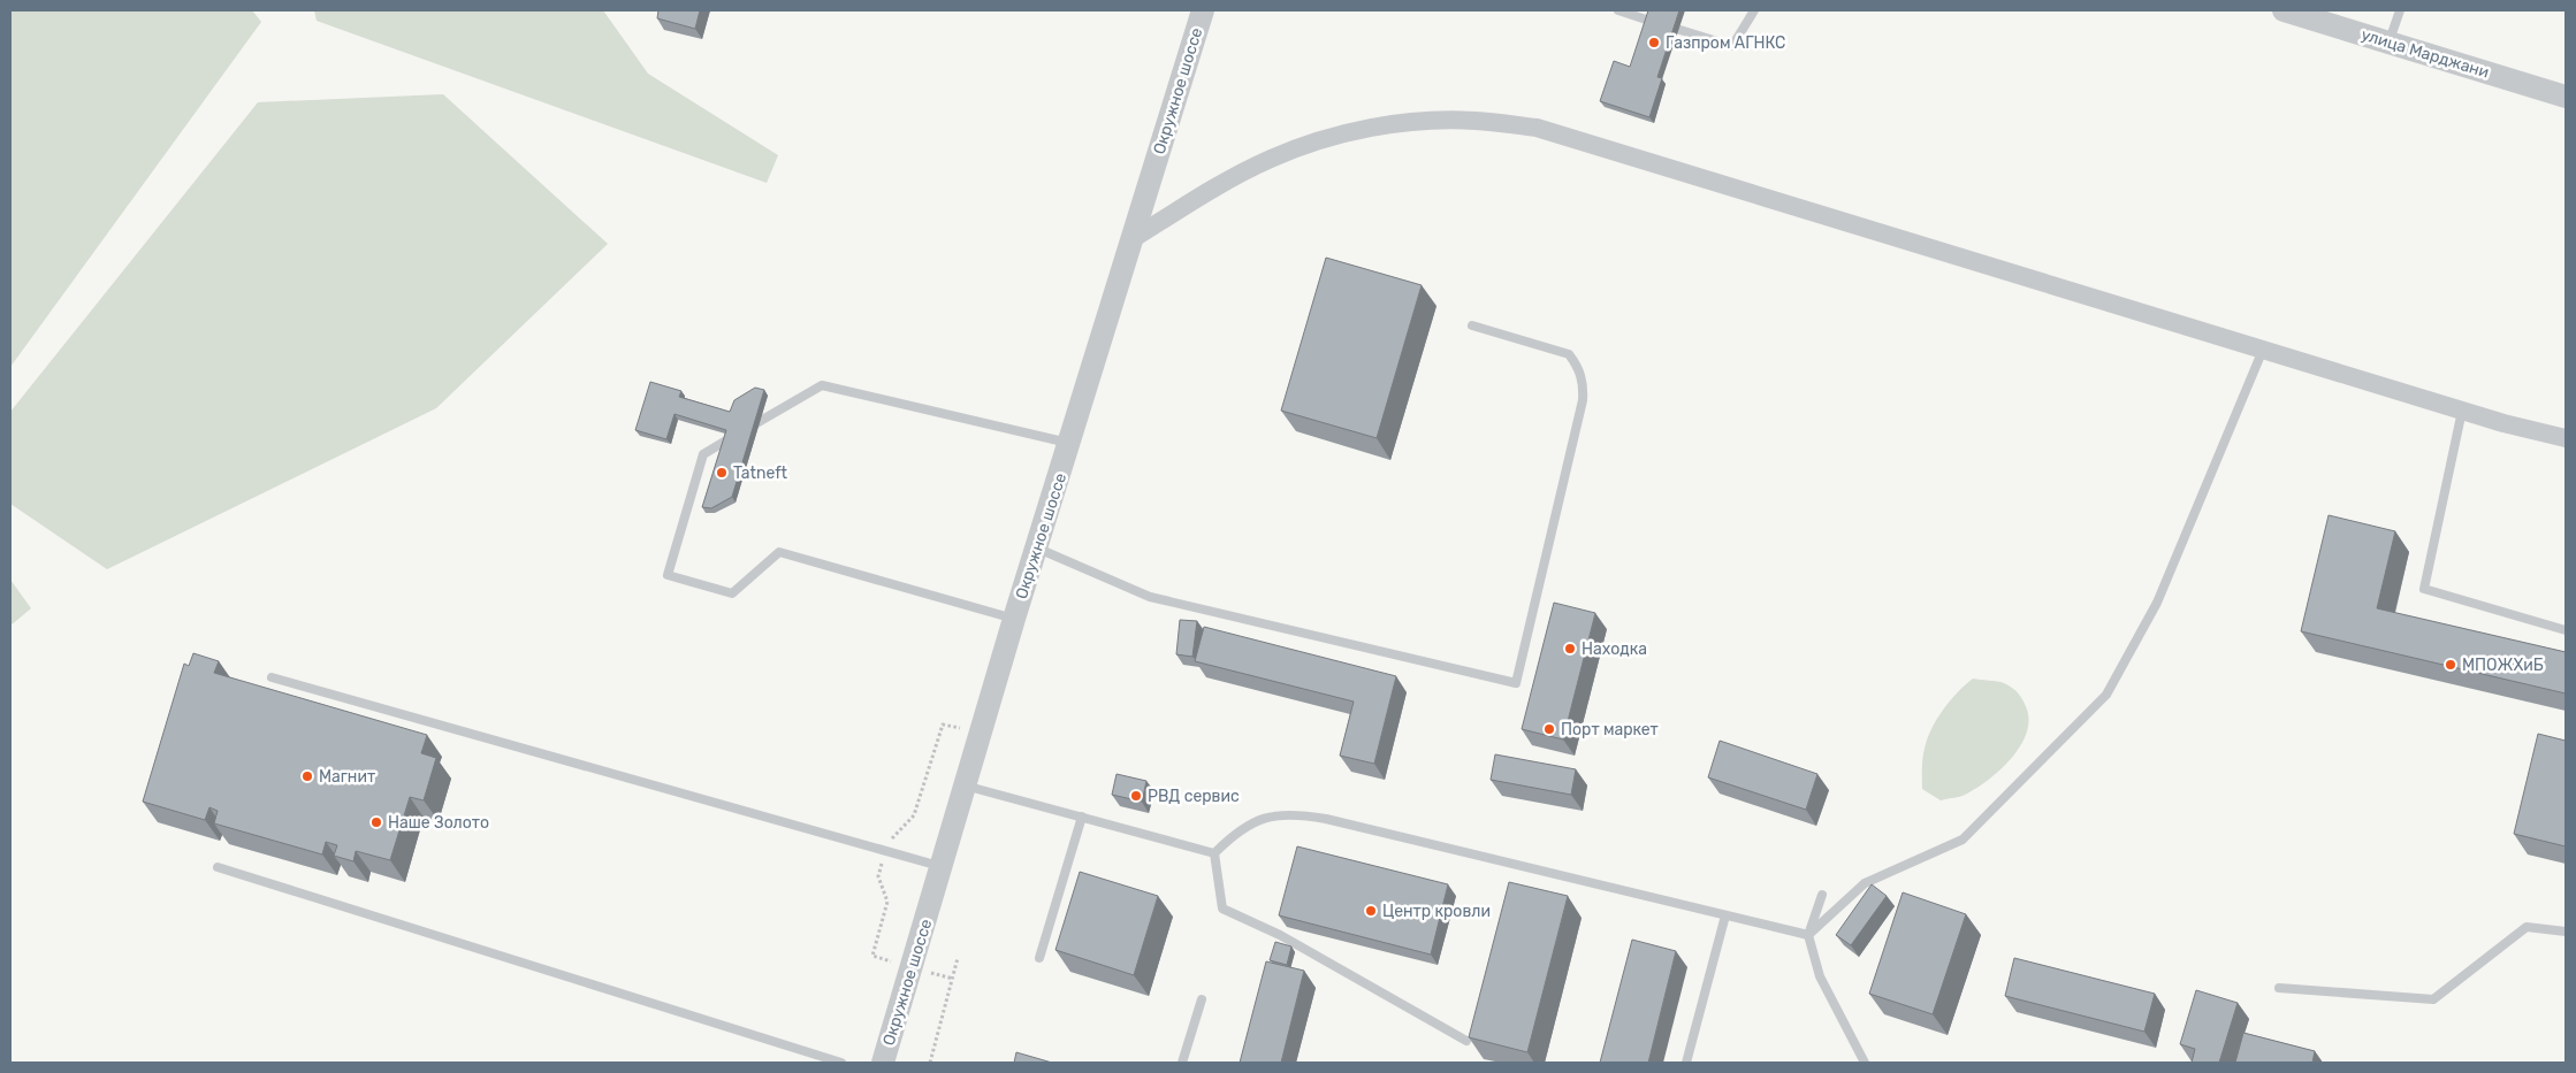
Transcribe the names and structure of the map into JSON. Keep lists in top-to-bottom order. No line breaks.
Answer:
{"streets":{"street":["улица Марджани","Окружное шоссе"]},"places":["Газпром АГНКС","Tatneft","Находка","МПОЖХиБ","Порт маркет","Магнит","РВД сервис","Наше Золото","Центр кровли"]}
